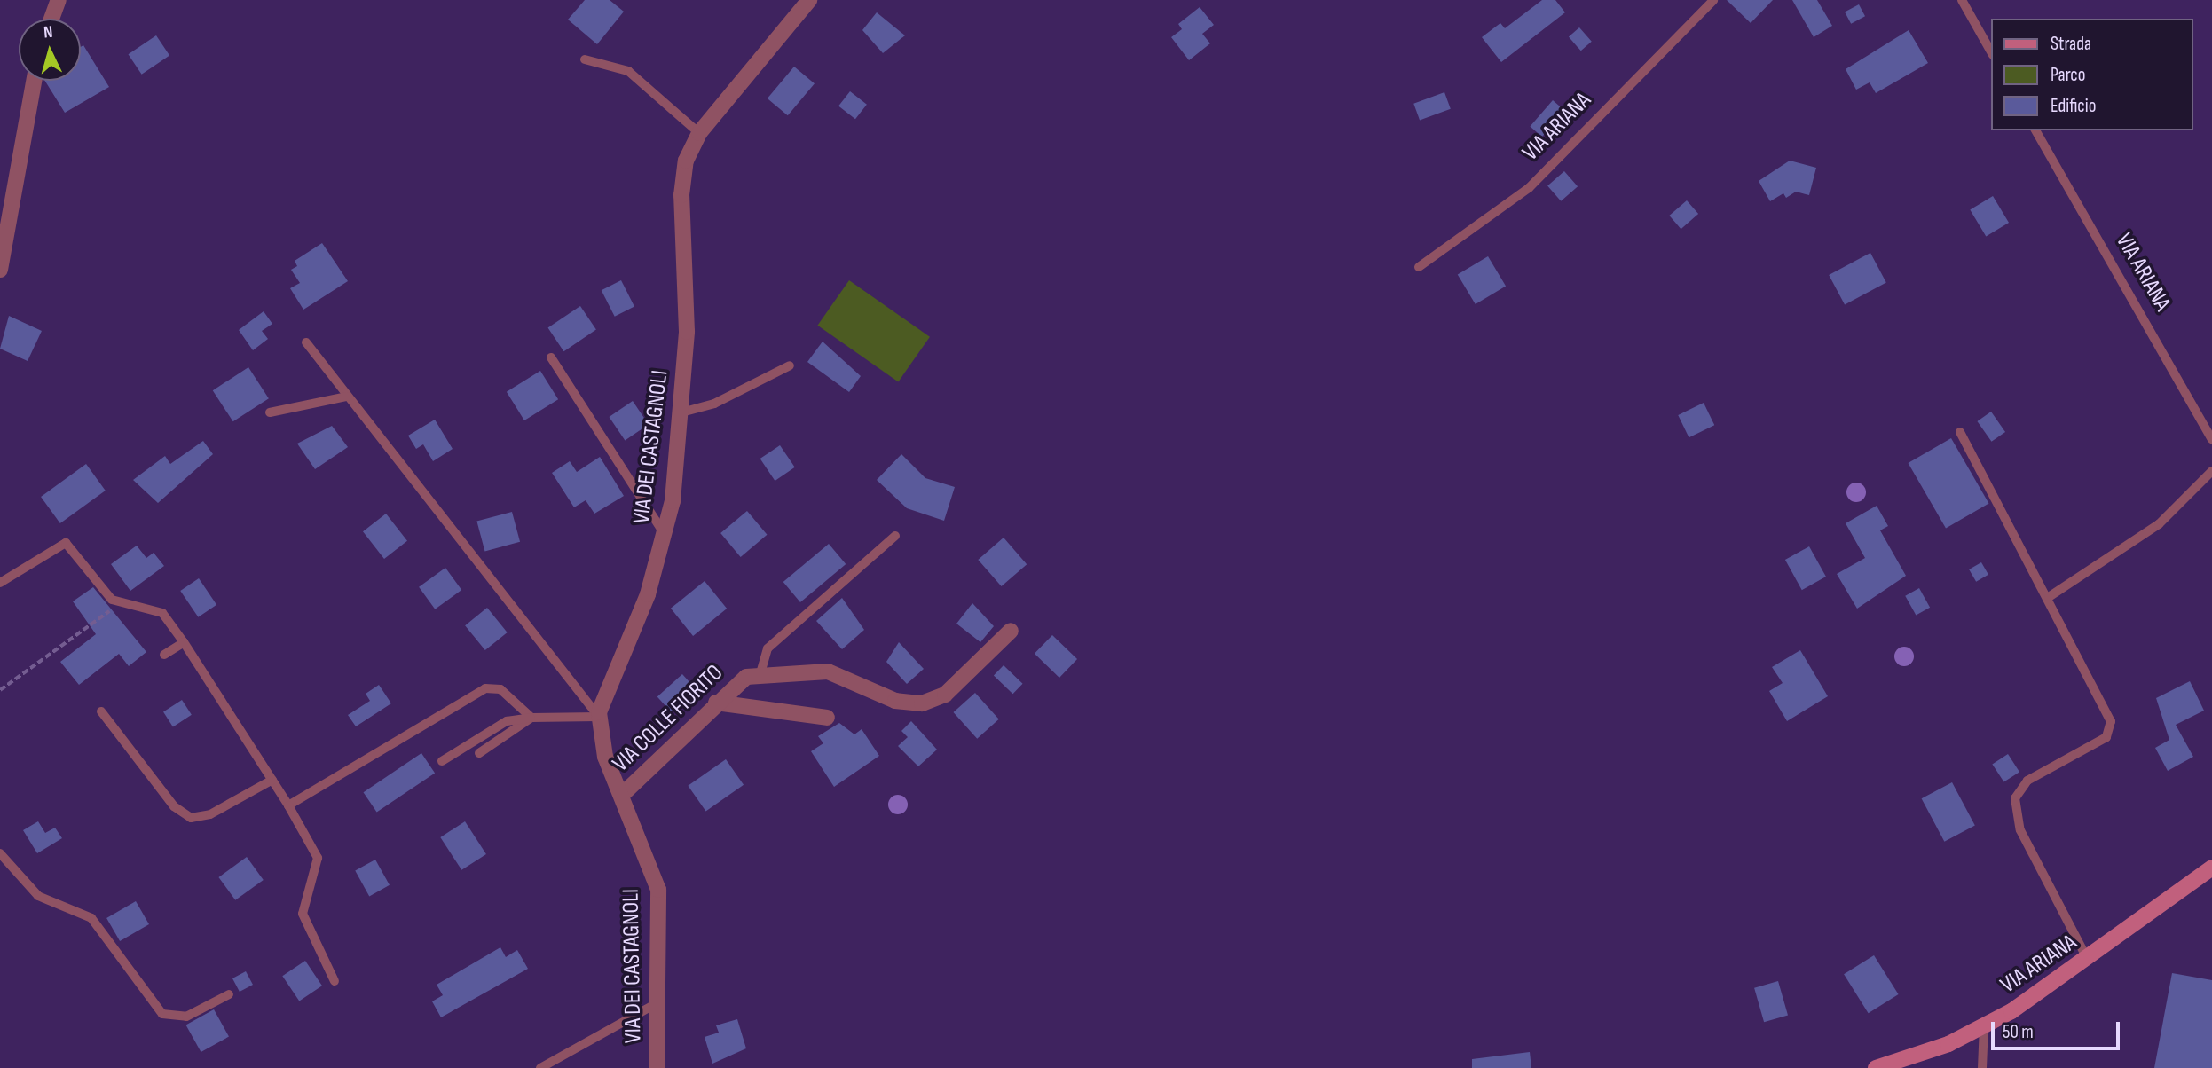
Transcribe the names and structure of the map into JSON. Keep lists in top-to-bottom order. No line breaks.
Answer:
{"streets":{"main road":["VIA ARIANA"],"street":["VIA DEI CASTAGNOLI","VIA COLLE FIORITO"]},"crossings":[["VIA DEI CASTAGNOLI","VIA COLLE FIORITO"]],"legend":["Strada","Parco","Edificio"],"scale_bar":"50 m","north":"top"}
